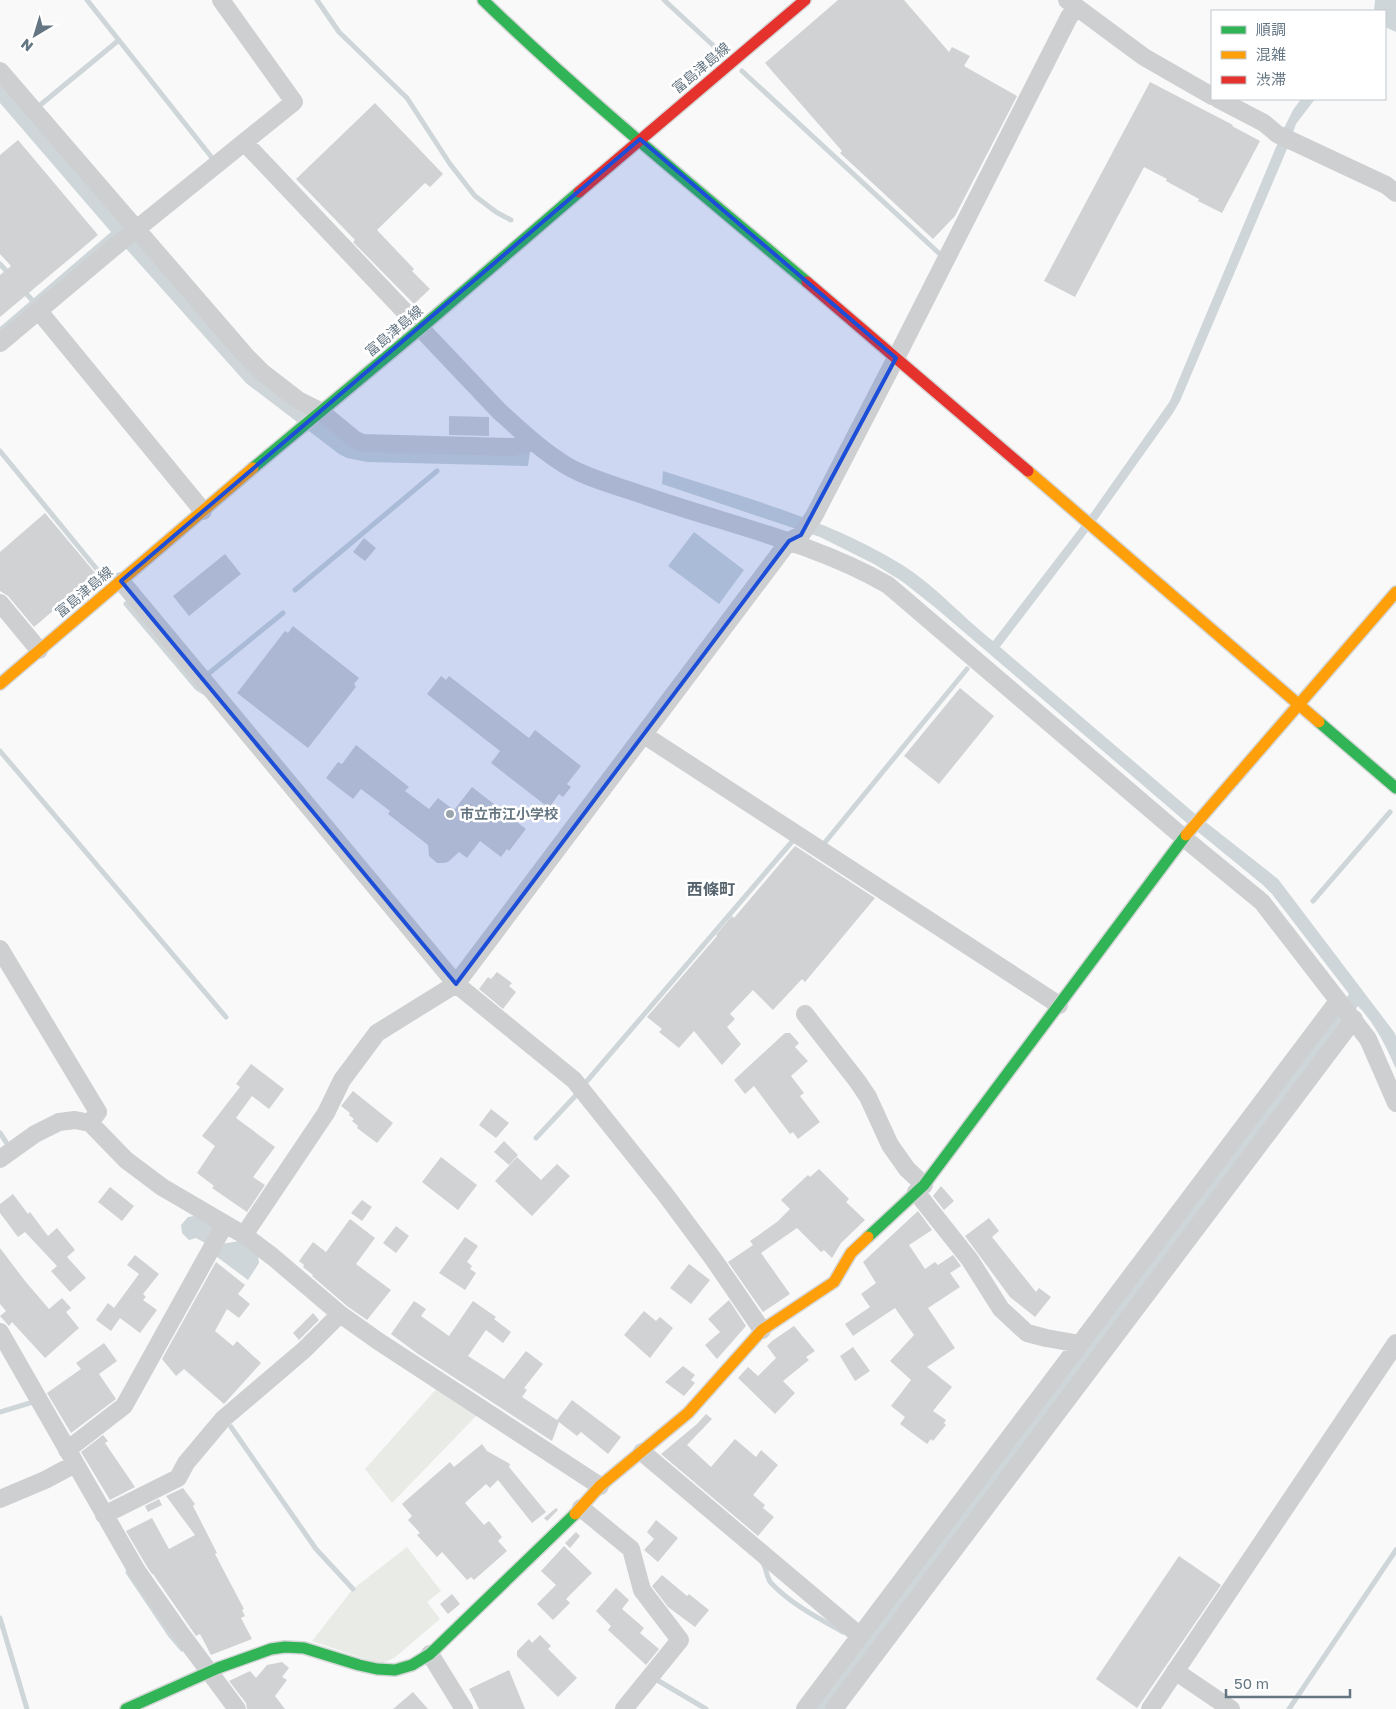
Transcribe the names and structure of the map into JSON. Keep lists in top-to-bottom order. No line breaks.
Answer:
{"streets":{"street":["富島津島線"]},"districts":["西條町"],"places":["市立市江小学校"],"legend":["順調","混雑","渋滞"],"scale_bar":"50 m","north":"bottom left"}
